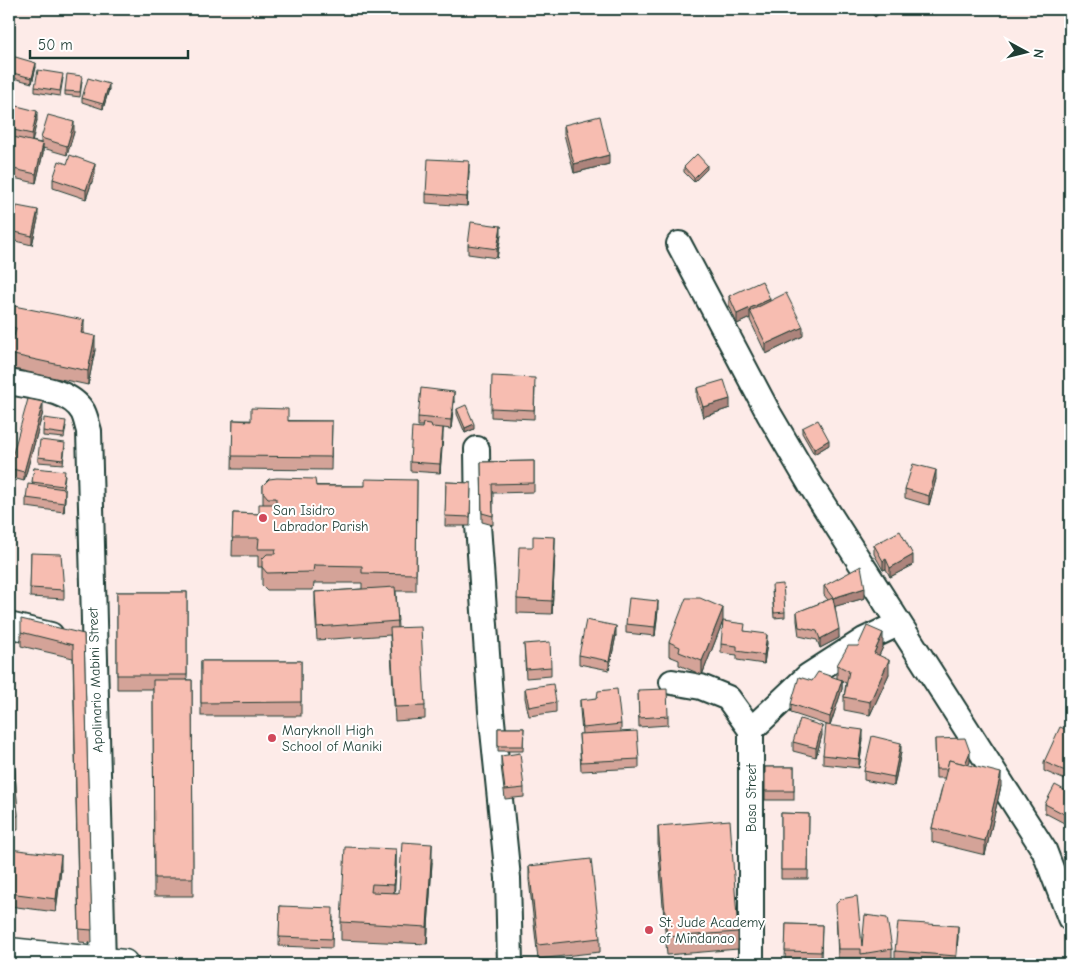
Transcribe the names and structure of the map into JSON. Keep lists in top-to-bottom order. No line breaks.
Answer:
{"streets":{"street":["Apolinario Mabini Street","Basa Street"]},"places":["San Isidro Labrador Parish","Maryknoll High School of Maniki","St. Jude Academy of Mindanao"],"scale_bar":"50 m","north":"right"}
